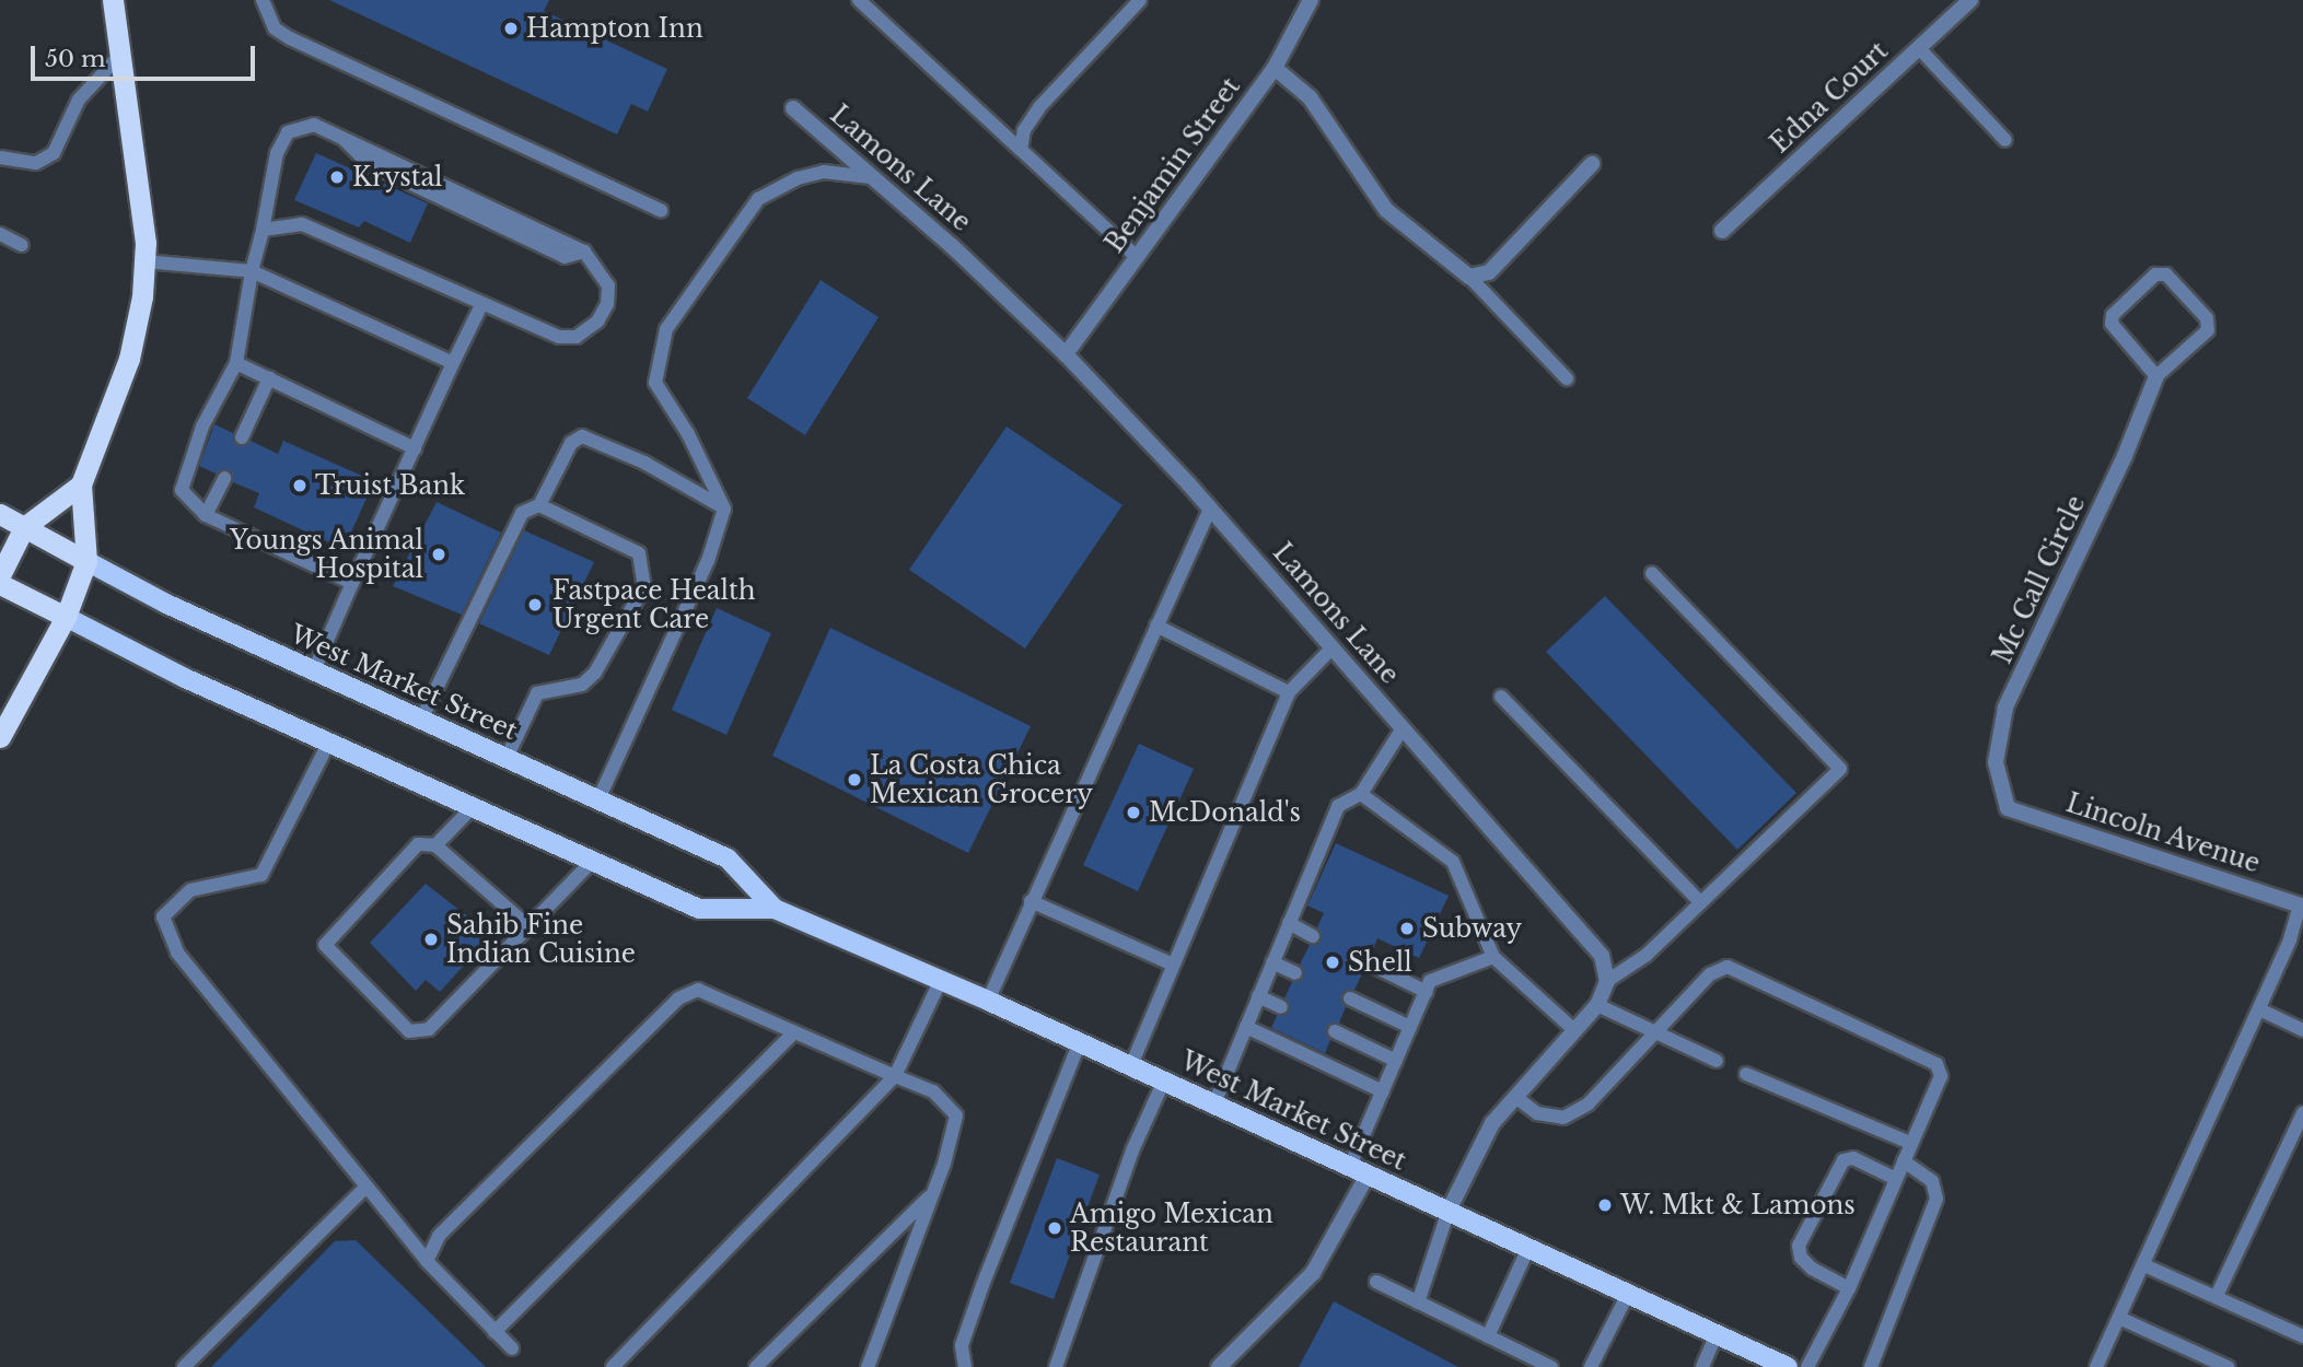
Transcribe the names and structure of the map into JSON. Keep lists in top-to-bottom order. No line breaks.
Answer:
{"streets":{"highway":["West Market Street"],"street":["Edna Court","Benjamin Street","Lamons Lane","Mc Call Circle","Lincoln Avenue"]},"crossings":[["Benjamin Street","Lamons Lane"],["Mc Call Circle","Lincoln Avenue"]],"places":["Hampton Inn","Krystal","Truist Bank","Youngs Animal Hospital","Fastpace Health Urgent Care","La Costa Chica Mexican Grocery","McDonald's","Subway","Sahib Fine Indian Cuisine","Shell","W. Mkt & Lamons","Amigo Mexican Restaurant"],"scale_bar":"50 m"}
